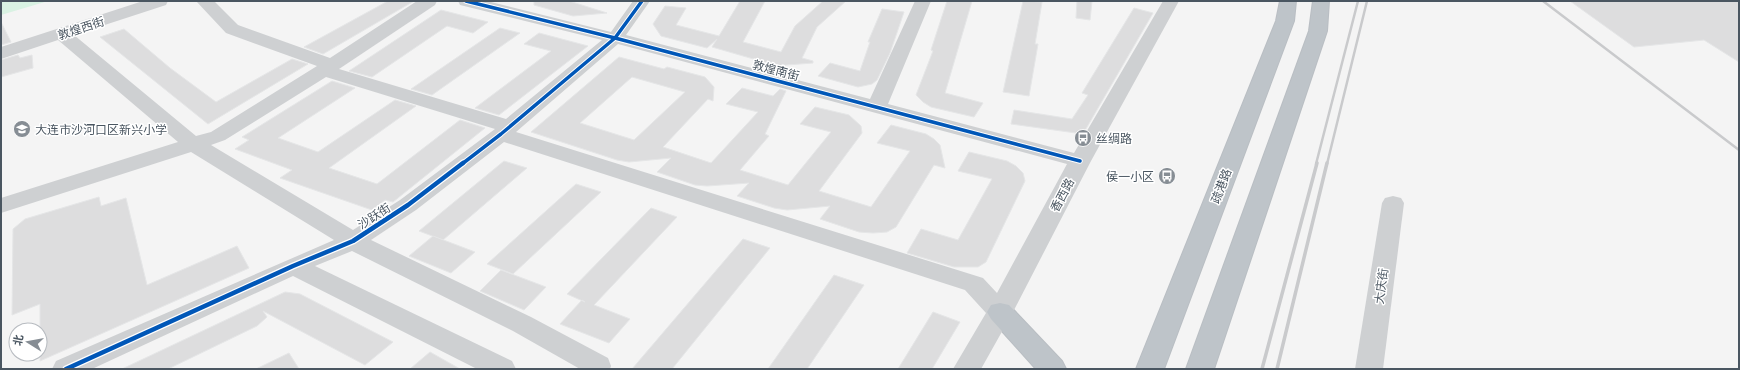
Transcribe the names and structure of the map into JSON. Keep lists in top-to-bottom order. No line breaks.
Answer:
{"streets":{"highway":["疏港路"],"street":["敦煌西街","敦煌南街","香西路","沙跃街","大庆街"]},"crossings":[["敦煌南街","香西路"],["敦煌南街","沙跃街"]],"places":{"school or university":["大连市沙河口区新兴小学"],"bus stop":["丝绸路","侯一小区"]},"north":"left"}
